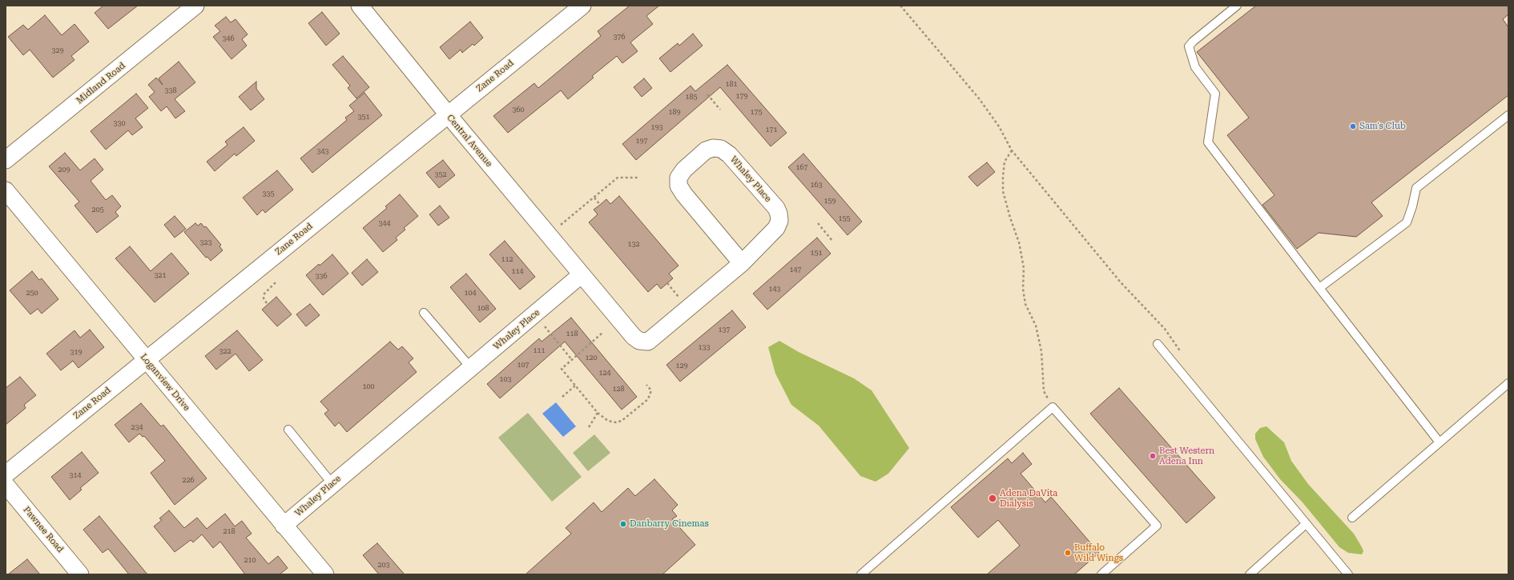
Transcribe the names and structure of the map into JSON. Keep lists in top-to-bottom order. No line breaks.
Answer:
{"streets":{"street":["Zane Road","Midland Road","Central Avenue","Whaley Place","Loganview Drive","Pawnee Road"]},"crossings":[["Zane Road","Central Avenue"],["Zane Road","Loganview Drive"],["Central Avenue","Whaley Place"],["Whaley Place","Loganview Drive"]],"places":["Sam's Club","Best Western Adena Inn","Adena DaVita Dialysis","Danbarry Cinemas","Buffalo Wild Wings"],"house_numbers":["376","346","329","181","338","179","185","360","189","175","351","330","193","171","197","343","167","209","352","163","335","159","205","155","344","323","132","151","112","147","114","321","336","143","250","104","108","137","118","133","111","322","319","120","107","129","124","103","100","128","234","314","226","218","210","203"]}
